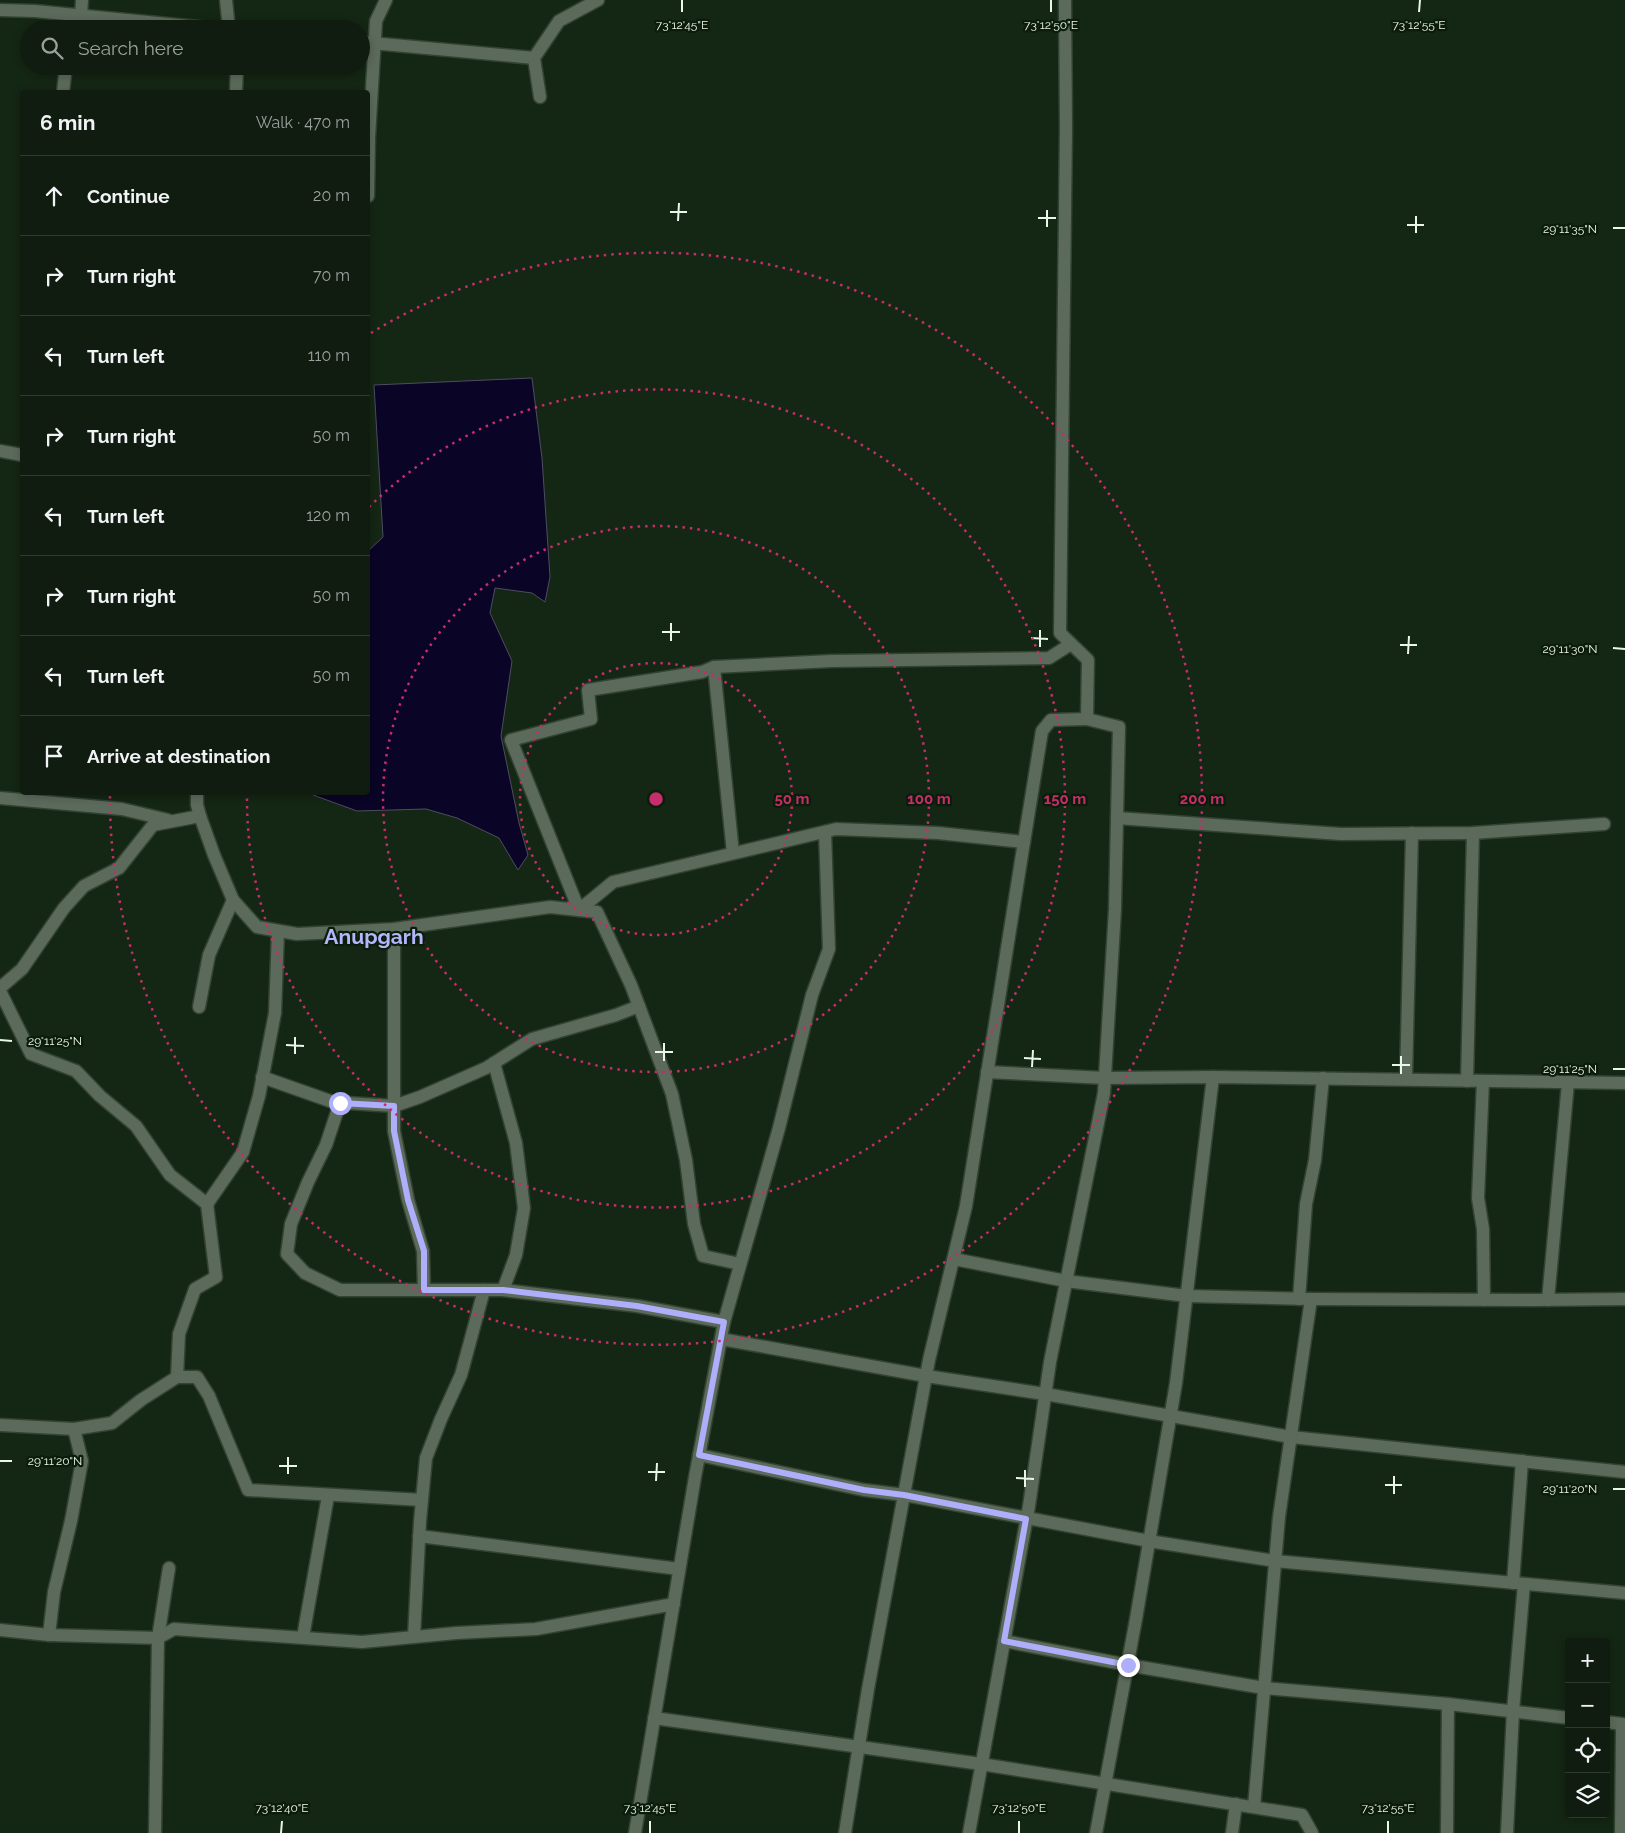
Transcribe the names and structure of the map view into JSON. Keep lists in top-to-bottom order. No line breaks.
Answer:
{"districts":["Anupgarh"],"page":{"search":"Search here","heading":["6 min","Walk · 470 m"],"list":[["Continue","20 m"],["Turn right","70 m"],["Turn left","110 m"],["Turn right","50 m"],["Turn left","120 m"],["Turn right","50 m"],["Turn left","50 m"],"Arrive at destination"],"map_buttons":["+","−"]},"coordinates":["73°12'45\"E","73°12'50\"E","73°12'55\"E","29°11'35\"N","29°11'30\"N","29°11'25\"N","29°11'20\"N","73°12'40\"E"],"rings":["50 m","100 m","150 m","200 m"]}
